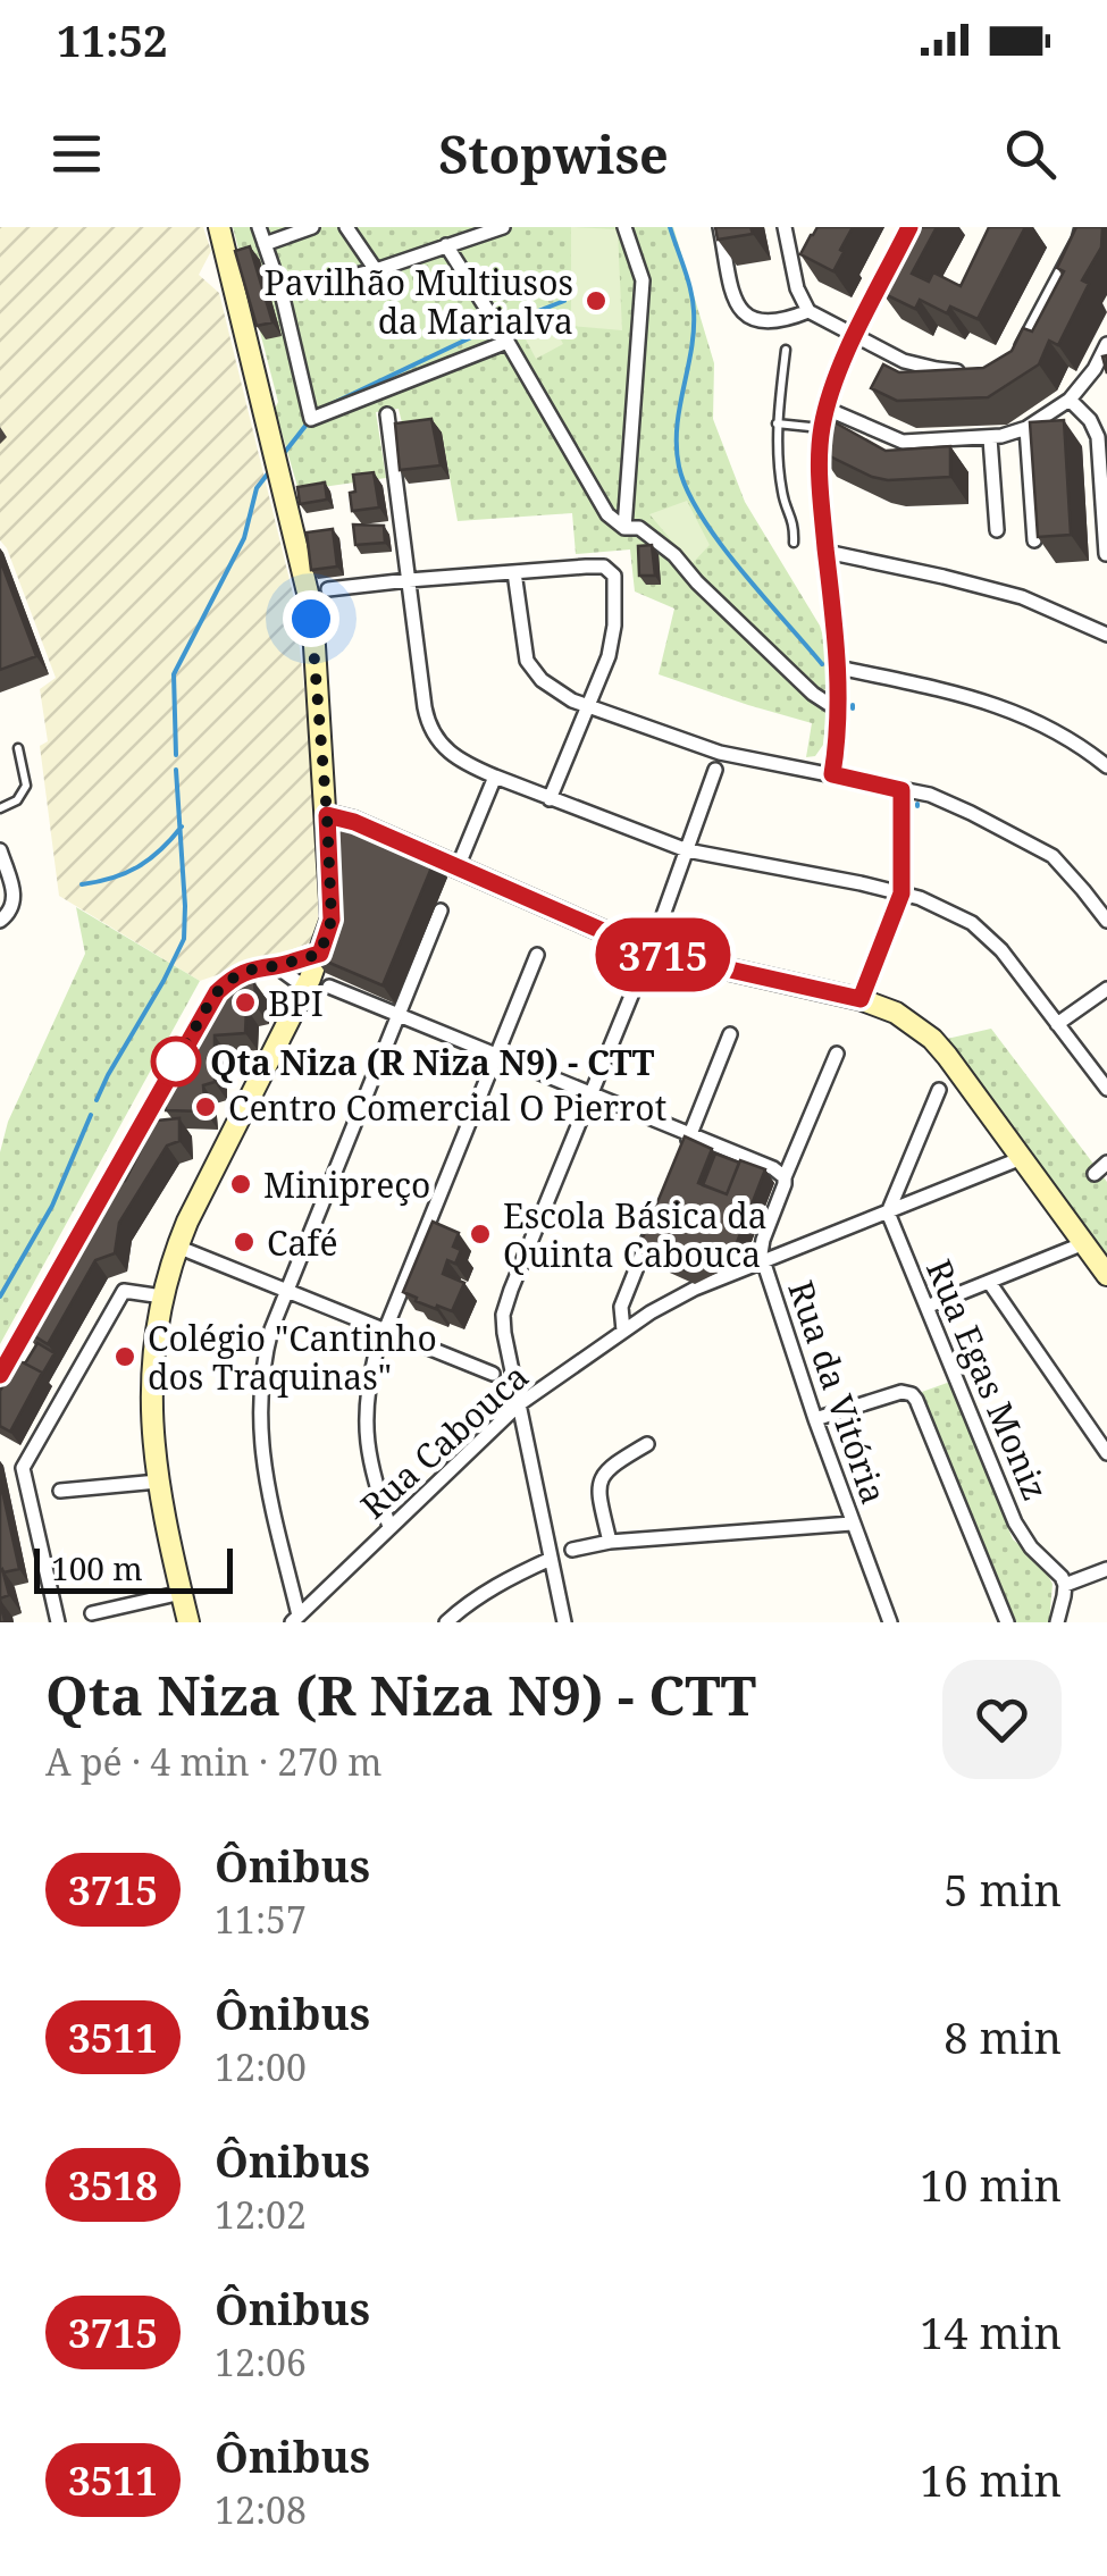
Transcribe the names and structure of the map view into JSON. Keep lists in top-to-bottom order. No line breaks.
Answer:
{"streets":{"street":["Rua Egas Moniz","Rua da Vitória","Rua Cabouca"]},"crossings":[["Rua Egas Moniz","Rua Cabouca"],["Rua da Vitória","Rua Cabouca"]],"places":["Pavilhão Multiusos da Marialva","BPI","Qta Niza (R Niza N9) - CTT","Centro Comercial O Pierrot","Minipreço","Escola Básica da Quinta Cabouca","Café","Colégio \"Cantinho dos Traquinas\""],"lines":["bus line 3715"],"scale_bar":"100 m","page":{"status":"11:52","header":"Stopwise","on_map":"3715","scale":"100 m","heading":["Qta Niza (R Niza N9) - CTT","A pé · 4 min · 270 m"],"list":[{"mark":"3715","name":"Ônibus","note":"11:57","value":"5 min"},{"mark":"3511","name":"Ônibus","note":"12:00","value":"8 min"},{"mark":"3518","name":"Ônibus","note":"12:02","value":"10 min"},{"mark":"3715","name":"Ônibus","note":"12:06","value":"14 min"},{"mark":"3511","name":"Ônibus","note":"12:08","value":"16 min"}]}}
